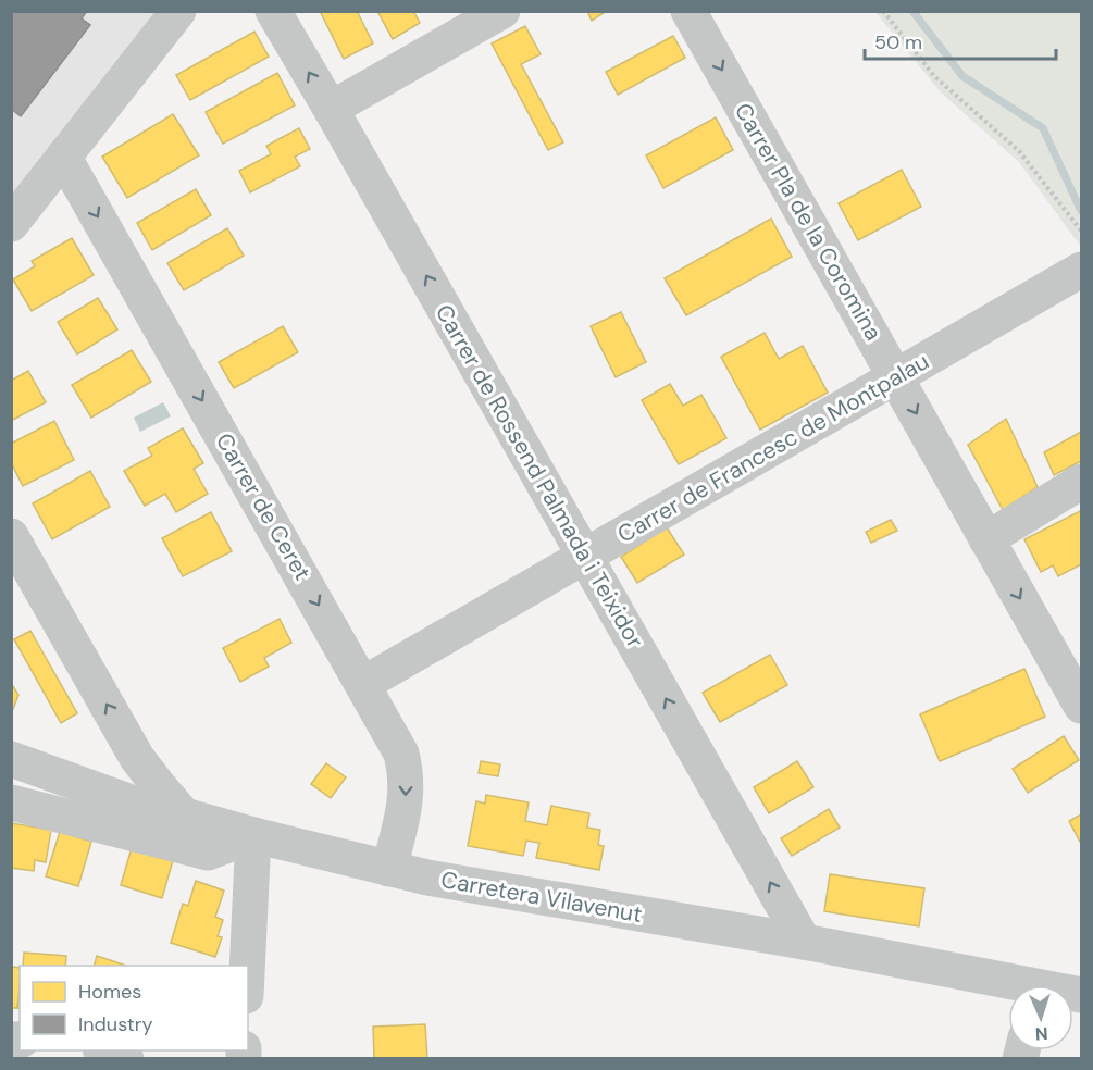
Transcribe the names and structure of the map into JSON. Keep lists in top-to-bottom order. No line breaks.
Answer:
{"streets":{"street":["Carrer Pla de la Coromina","Carrer de Francesc de Montpalau","Carrer de Rossend Palmada i Teixidor","Carrer de Ceret","Carretera Vilavenut"]},"crossings":[["Carrer Pla de la Coromina","Carrer de Francesc de Montpalau"],["Carrer de Francesc de Montpalau","Carrer de Rossend Palmada i Teixidor"],["Carrer de Francesc de Montpalau","Carrer de Ceret"],["Carrer de Rossend Palmada i Teixidor","Carretera Vilavenut"],["Carrer de Ceret","Carretera Vilavenut"]],"one_way":["Carrer Pla de la Coromina","Carrer de Rossend Palmada i Teixidor"],"legend":["Homes","Industry"],"scale_bar":"50 m","north":"bottom"}
